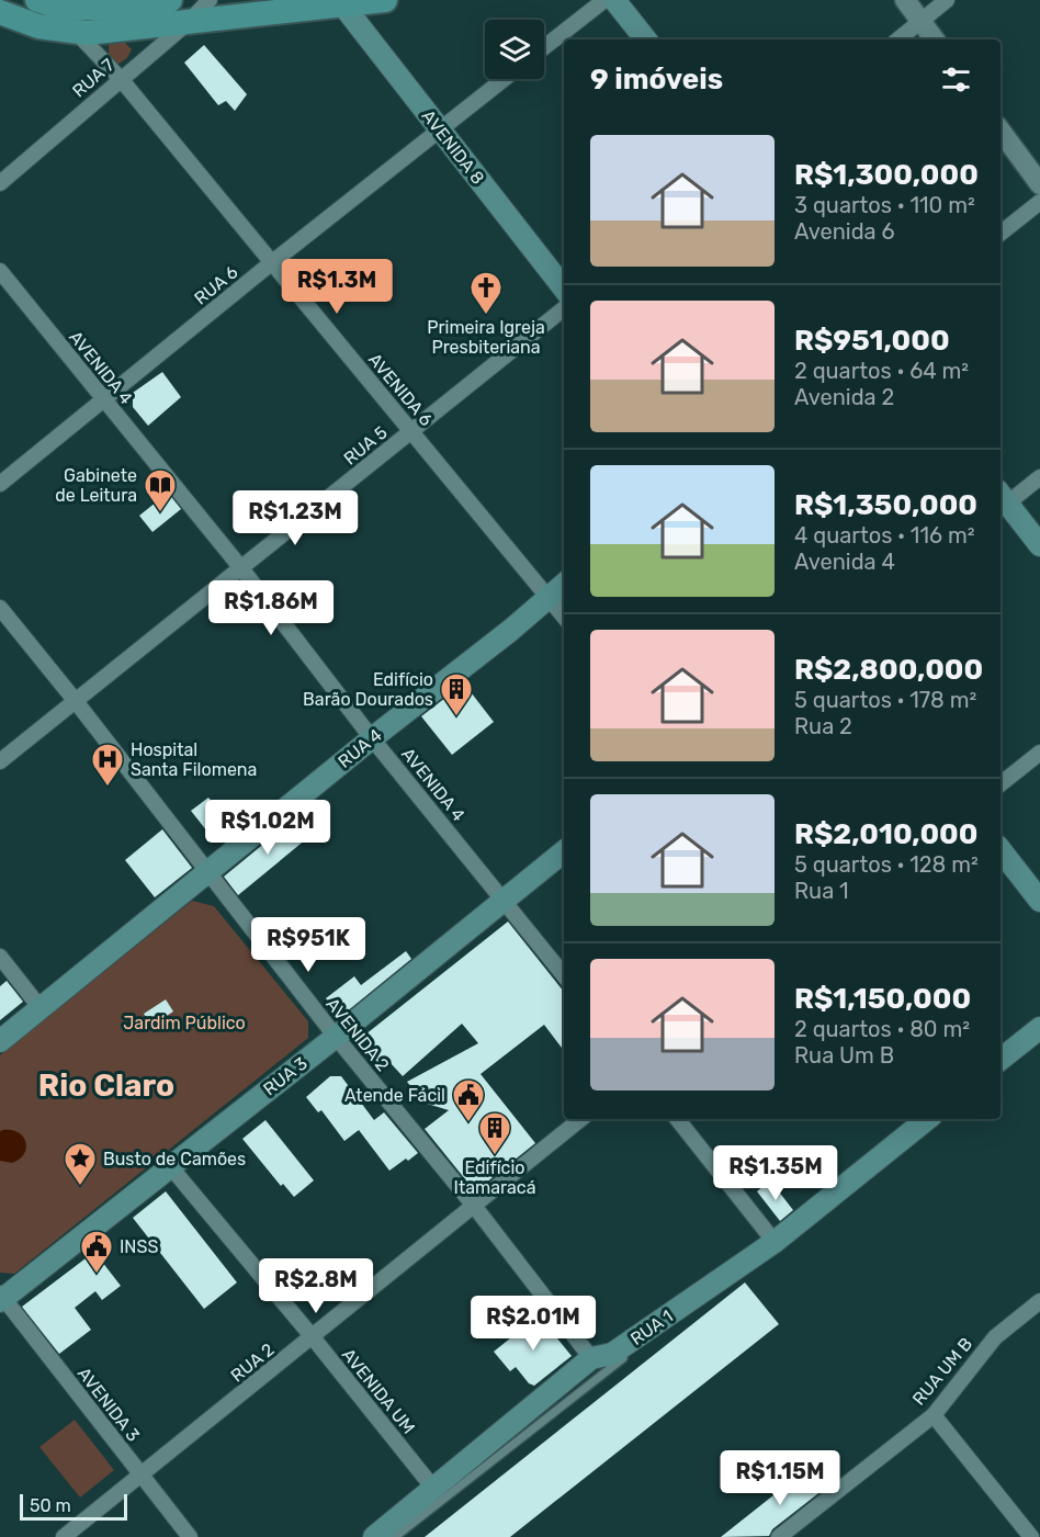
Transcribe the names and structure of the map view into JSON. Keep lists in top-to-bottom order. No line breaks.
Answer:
{"streets":{"main road":["AVENIDA 8","RUA 4","RUA 3","RUA 1"],"street":["RUA 7","RUA 6","AVENIDA 4","AVENIDA 6","RUA 5","AVENIDA 2","RUA 2","RUA UM B","AVENIDA UM","AVENIDA 3"]},"crossings":[["RUA 7","AVENIDA 6"],["AVENIDA 8","RUA 6"],["RUA 6","AVENIDA 4"],["RUA 6","AVENIDA 6"],["AVENIDA 4","RUA 5"],["AVENIDA 4","RUA 4"],["AVENIDA 4","RUA 3"],["AVENIDA 6","RUA 5"],["AVENIDA 6","RUA 4"],["RUA 5","AVENIDA 2"],["RUA 4","AVENIDA 2"],["AVENIDA 2","RUA 3"],["AVENIDA 2","RUA 1"],["AVENIDA 2","RUA 2"],["RUA 3","AVENIDA UM"],["RUA 3","AVENIDA 3"],["RUA 1","AVENIDA UM"],["RUA 2","AVENIDA UM"],["RUA 2","AVENIDA 3"]],"districts":["Rio Claro"],"parks":["Jardim Público"],"places":{"church":["Primeira Igreja Presbiteriana"],"library":["Gabinete de Leitura"],"building":["Edifício Barão Dourados","Edifício Itamaracá"],"hospital":["Hospital Santa Filomena"],"public building":["Atende Fácil","INSS"],"place":["Busto de Camões"]},"scale_bar":"50 m","page":{"heading":"9 imóveis","list":[{"name":"R$1,300,000","note":"3 quartos · 110 m² · Avenida 6"},{"name":"R$951,000","note":"2 quartos · 64 m² · Avenida 2"},{"name":"R$1,350,000","note":"4 quartos · 116 m² · Avenida 4"},{"name":"R$2,800,000","note":"5 quartos · 178 m² · Rua 2"},{"name":"R$2,010,000","note":"5 quartos · 128 m² · Rua 1"},{"name":"R$1,150,000","note":"2 quartos · 80 m² · Rua Um B"}],"price":["R$1.3M","R$1.23M","R$1.86M","R$1.02M","R$951K","R$1.35M","R$2.8M","R$2.01M","R$1.15M"],"scale":"50 m"}}
